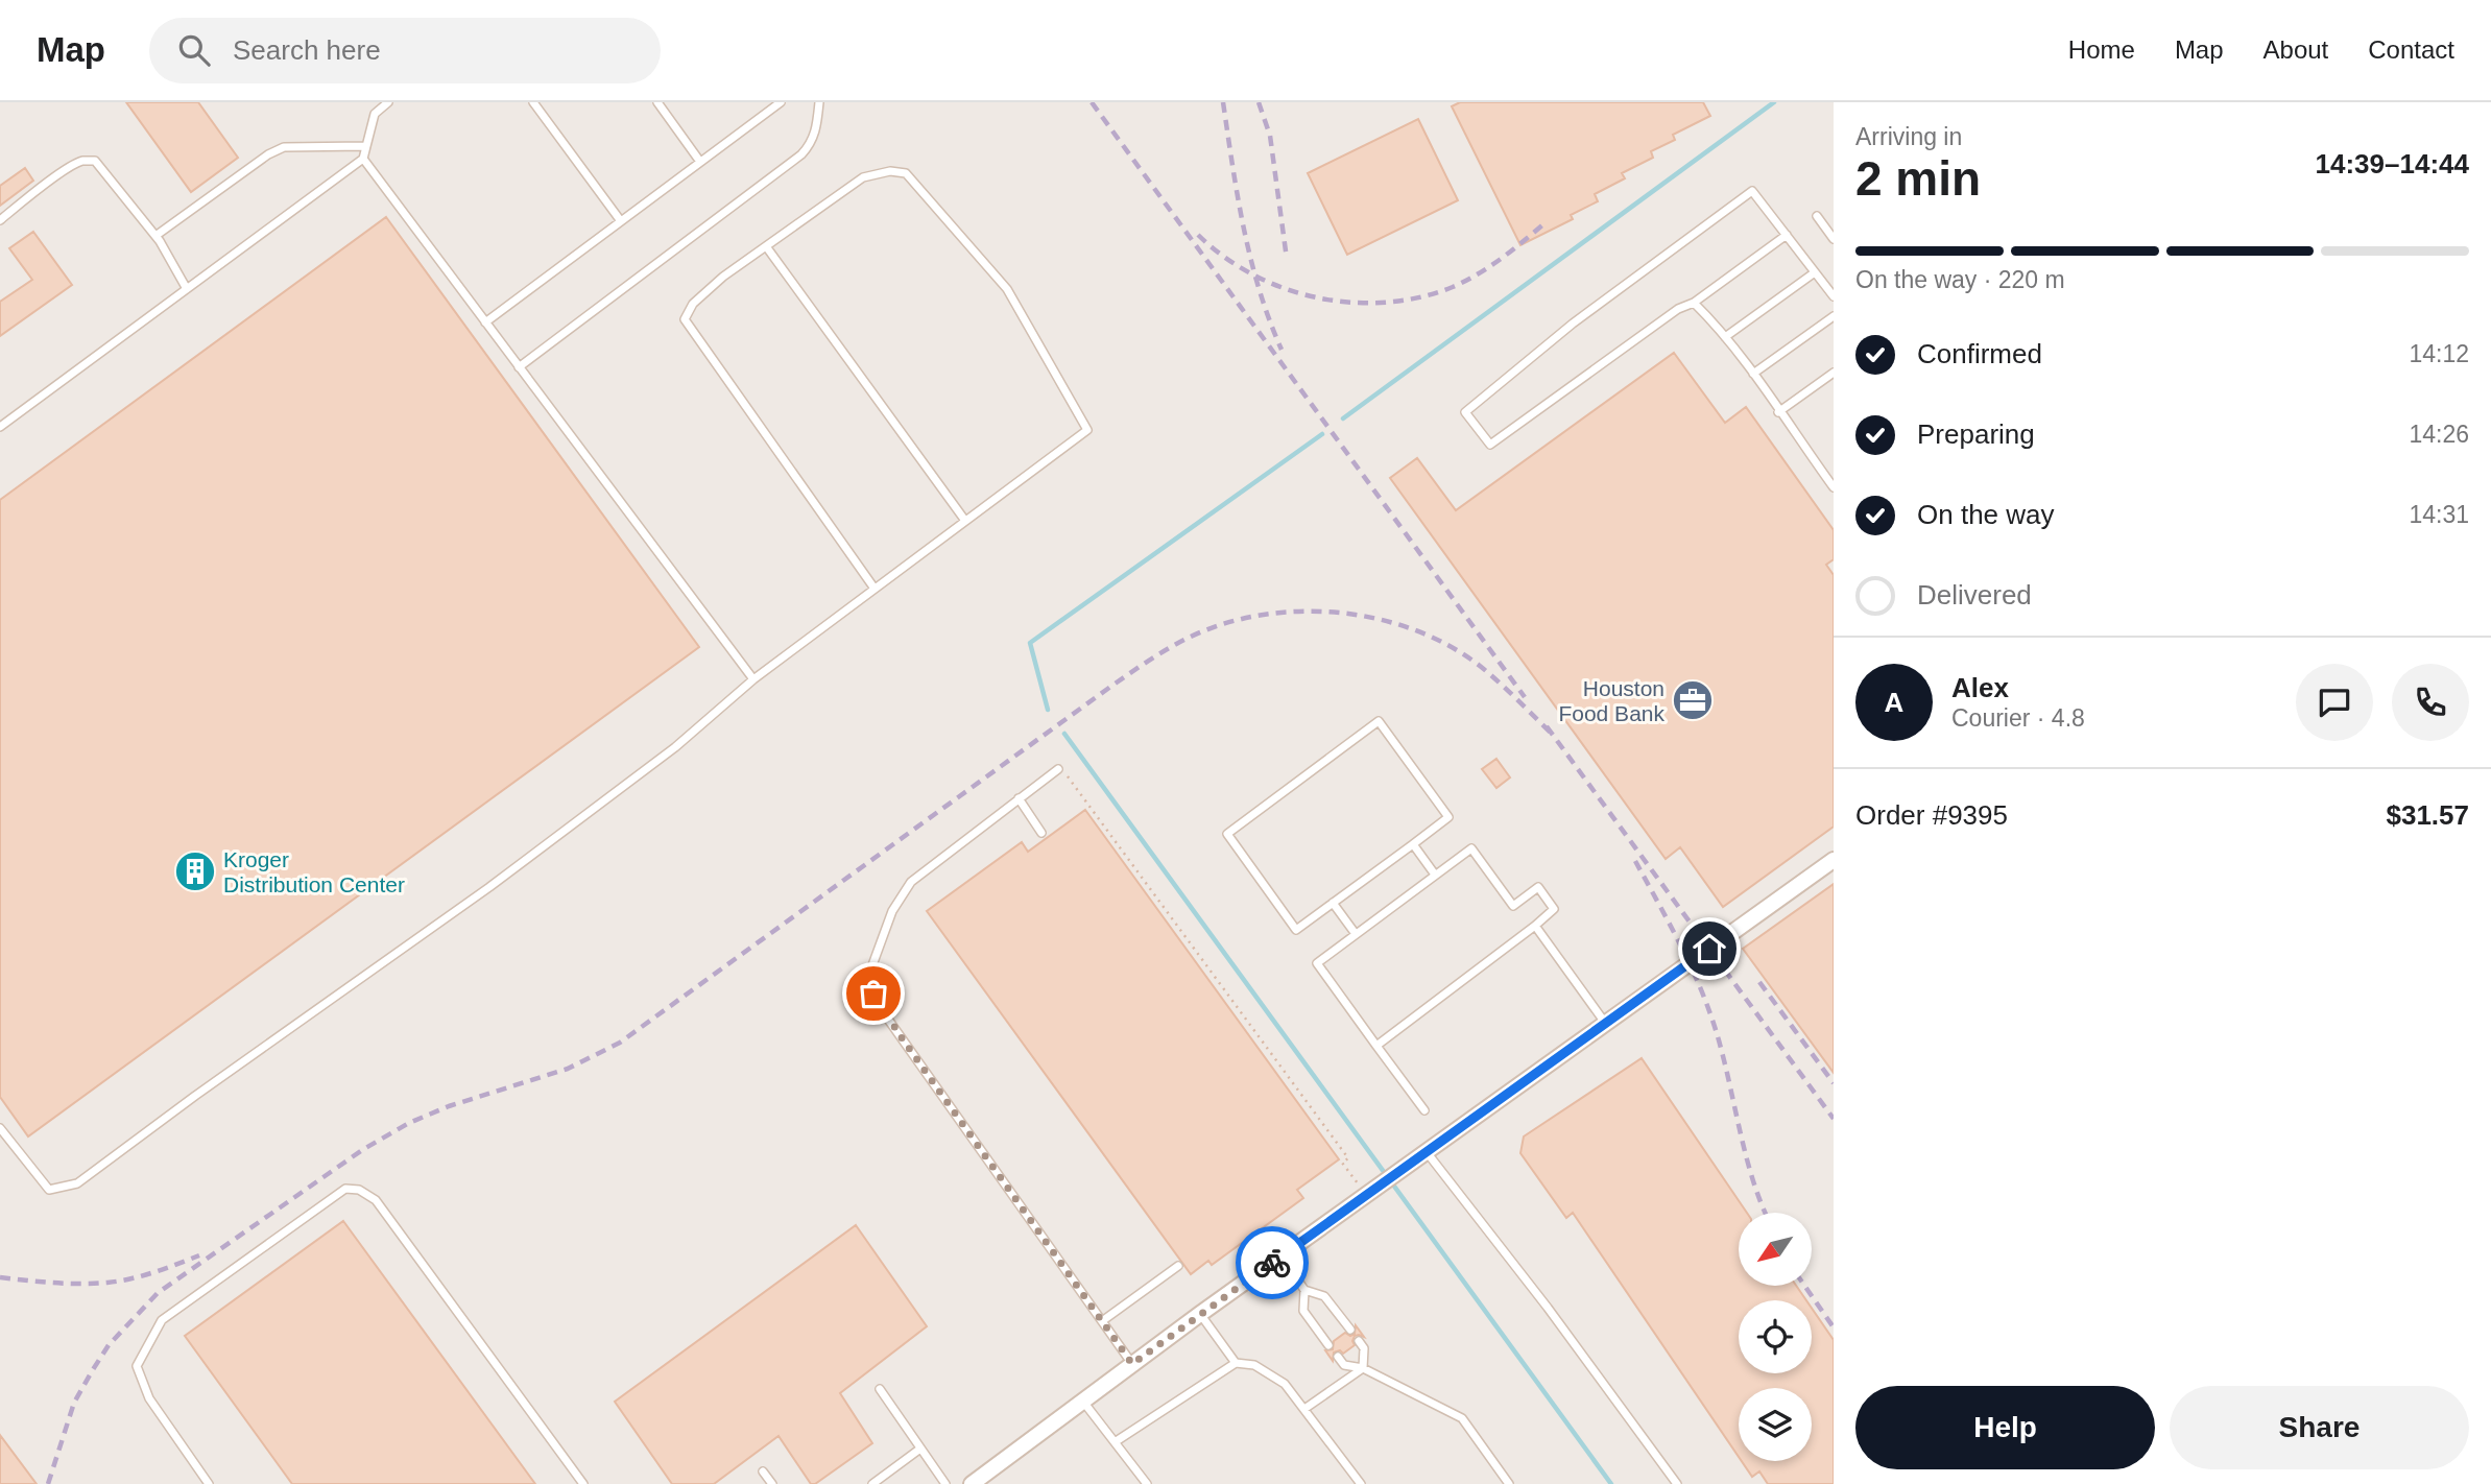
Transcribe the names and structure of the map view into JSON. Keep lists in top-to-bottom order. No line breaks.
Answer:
{"places":{"office":["Houston Food Bank"],"building":["Kroger Distribution Center"]},"north":"bottom left","page":{"header":"Map","search":"Search here","nav":["Home","Map","About","Contact"],"heading":["2 min","Arriving in","14:39–14:44"],"panel":["Alex","Courier · 4.8","Order #9395","$31.57"],"bar":"On the way · 220 m","list":[["Confirmed","14:12"],["Preparing","14:26"],["On the way","14:31"],"Delivered"],"round":"A","buttons":["Help","Share"]}}
